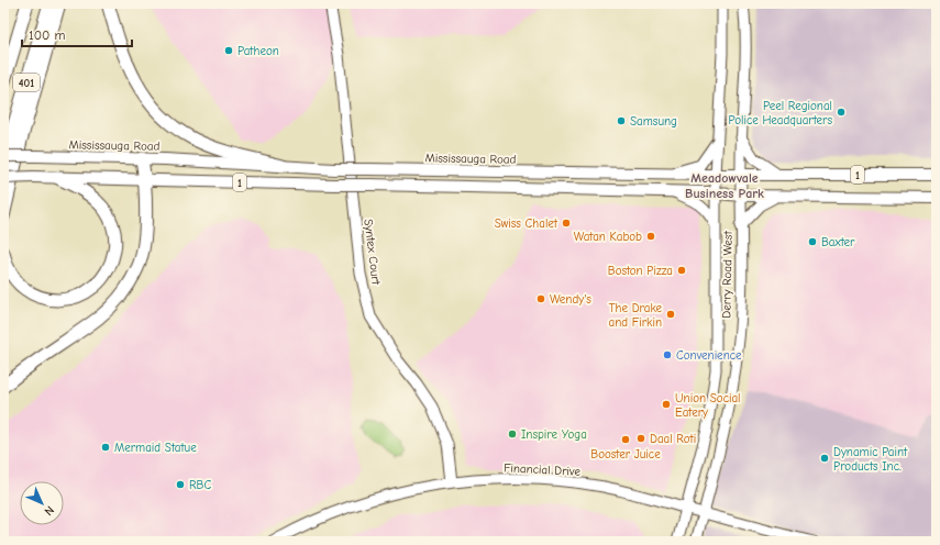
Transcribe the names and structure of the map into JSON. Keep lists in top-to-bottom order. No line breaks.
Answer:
{"streets":{"highway":["401"],"main road":["Mississauga Road","1","Syntex Court","Derry Road West","Financial Drive"]},"crossings":[["Mississauga Road","Derry Road West"],["1","Derry Road West"],["Syntex Court","Financial Drive"],["Derry Road West","Financial Drive"]],"districts":["Meadowvale Business Park"],"places":["Patheon","Peel Regional Police Headquarters","Samsung","Swiss Chalet","Watan Kabob","Baxter","Boston Pizza","Wendy's","The Drake and Firkin","Convenience","Union Social Eatery","Inspire Yoga","Daal Roti","Booster Juice","Mermaid Statue","Dynamic Paint Products Inc.","RBC"],"scale_bar":"100 m","north":"bottom right"}
